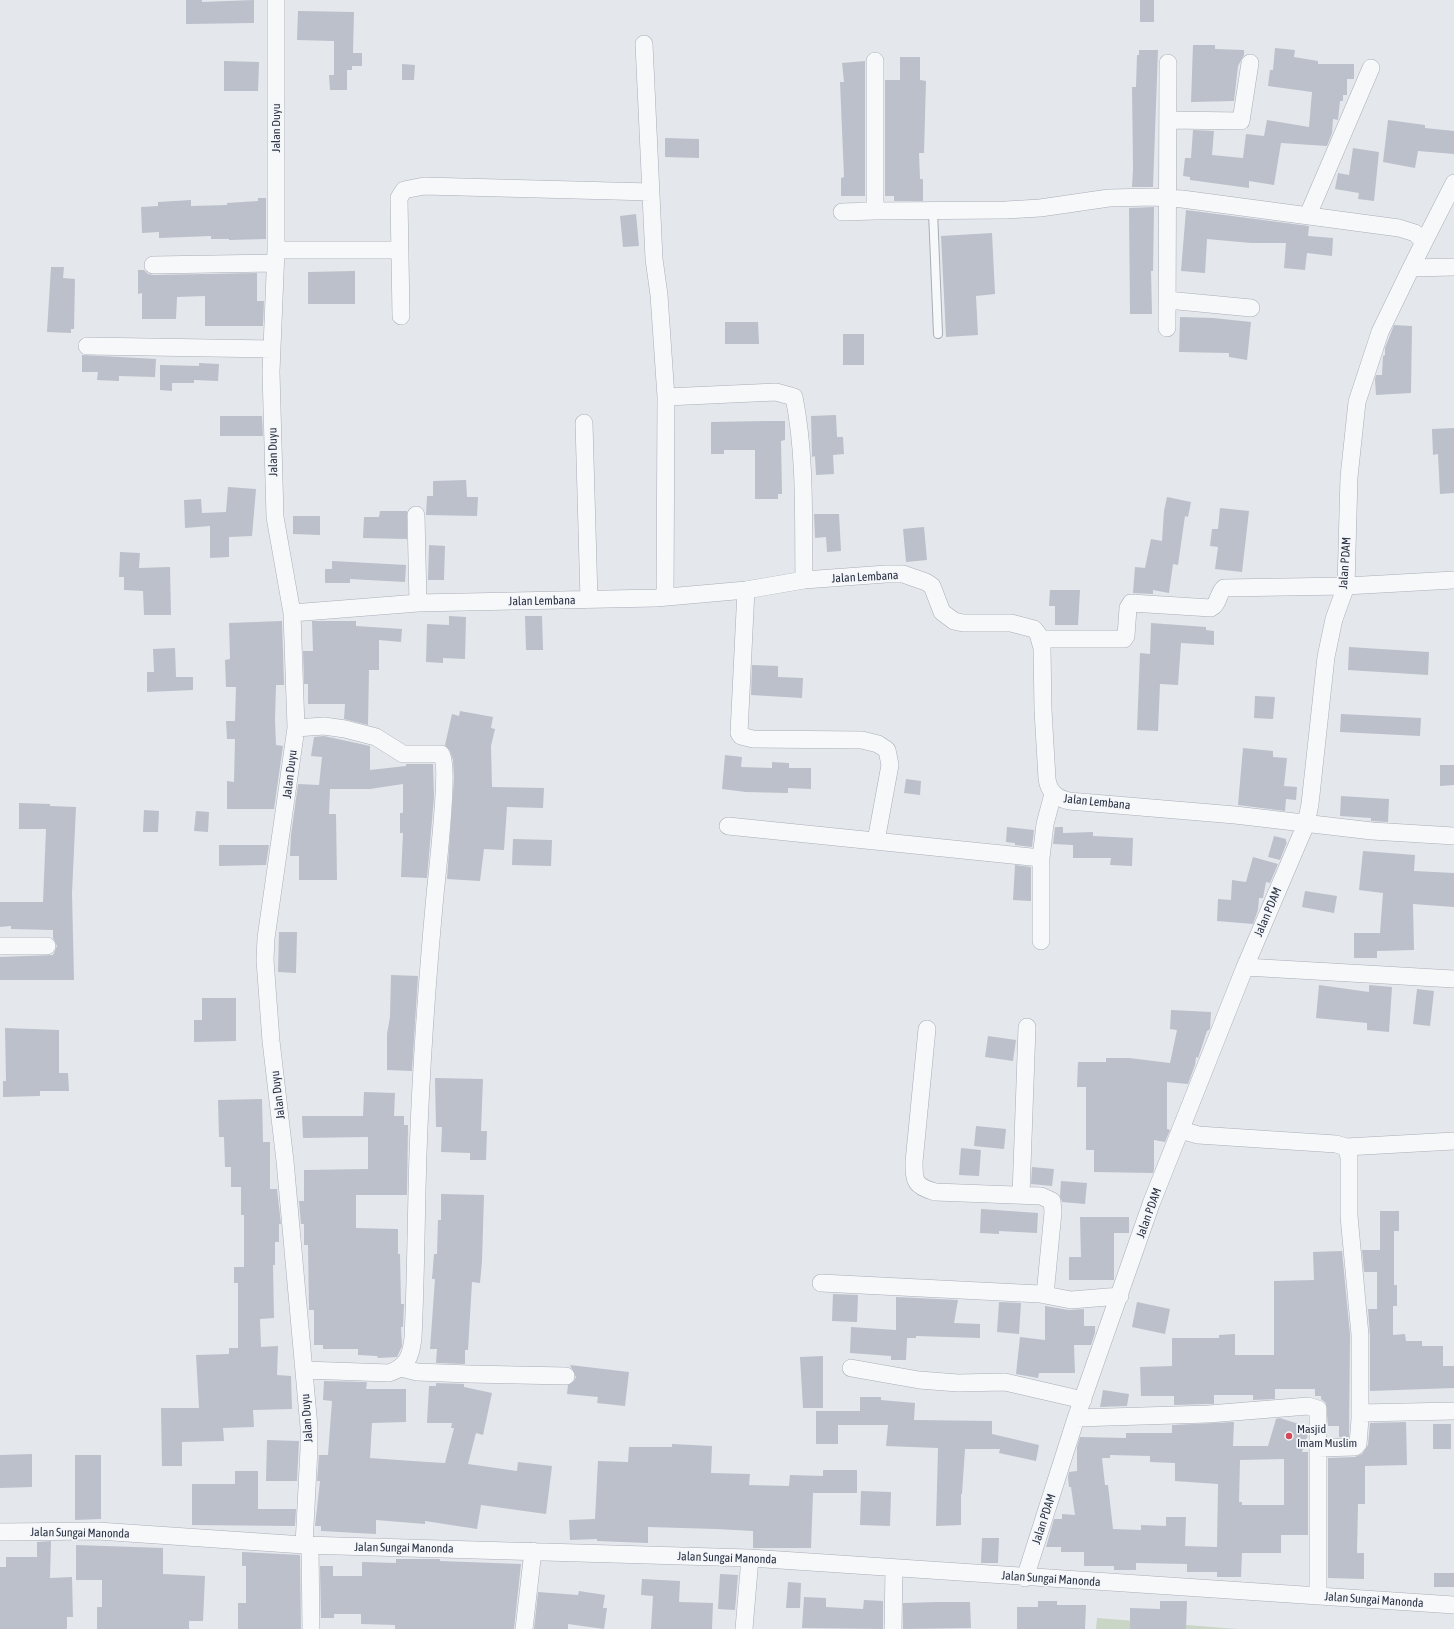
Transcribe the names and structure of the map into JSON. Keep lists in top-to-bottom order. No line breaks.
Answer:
{"streets":{"street":["Jalan Duyu","Jalan PDAM","Jalan Lembana","Jalan Sungai Manonda"]},"crossings":[["Jalan Duyu","Jalan Lembana"],["Jalan Duyu","Jalan Sungai Manonda"],["Jalan PDAM","Jalan Lembana"],["Jalan PDAM","Jalan Sungai Manonda"]],"places":["Masjid Imam Muslim"]}
